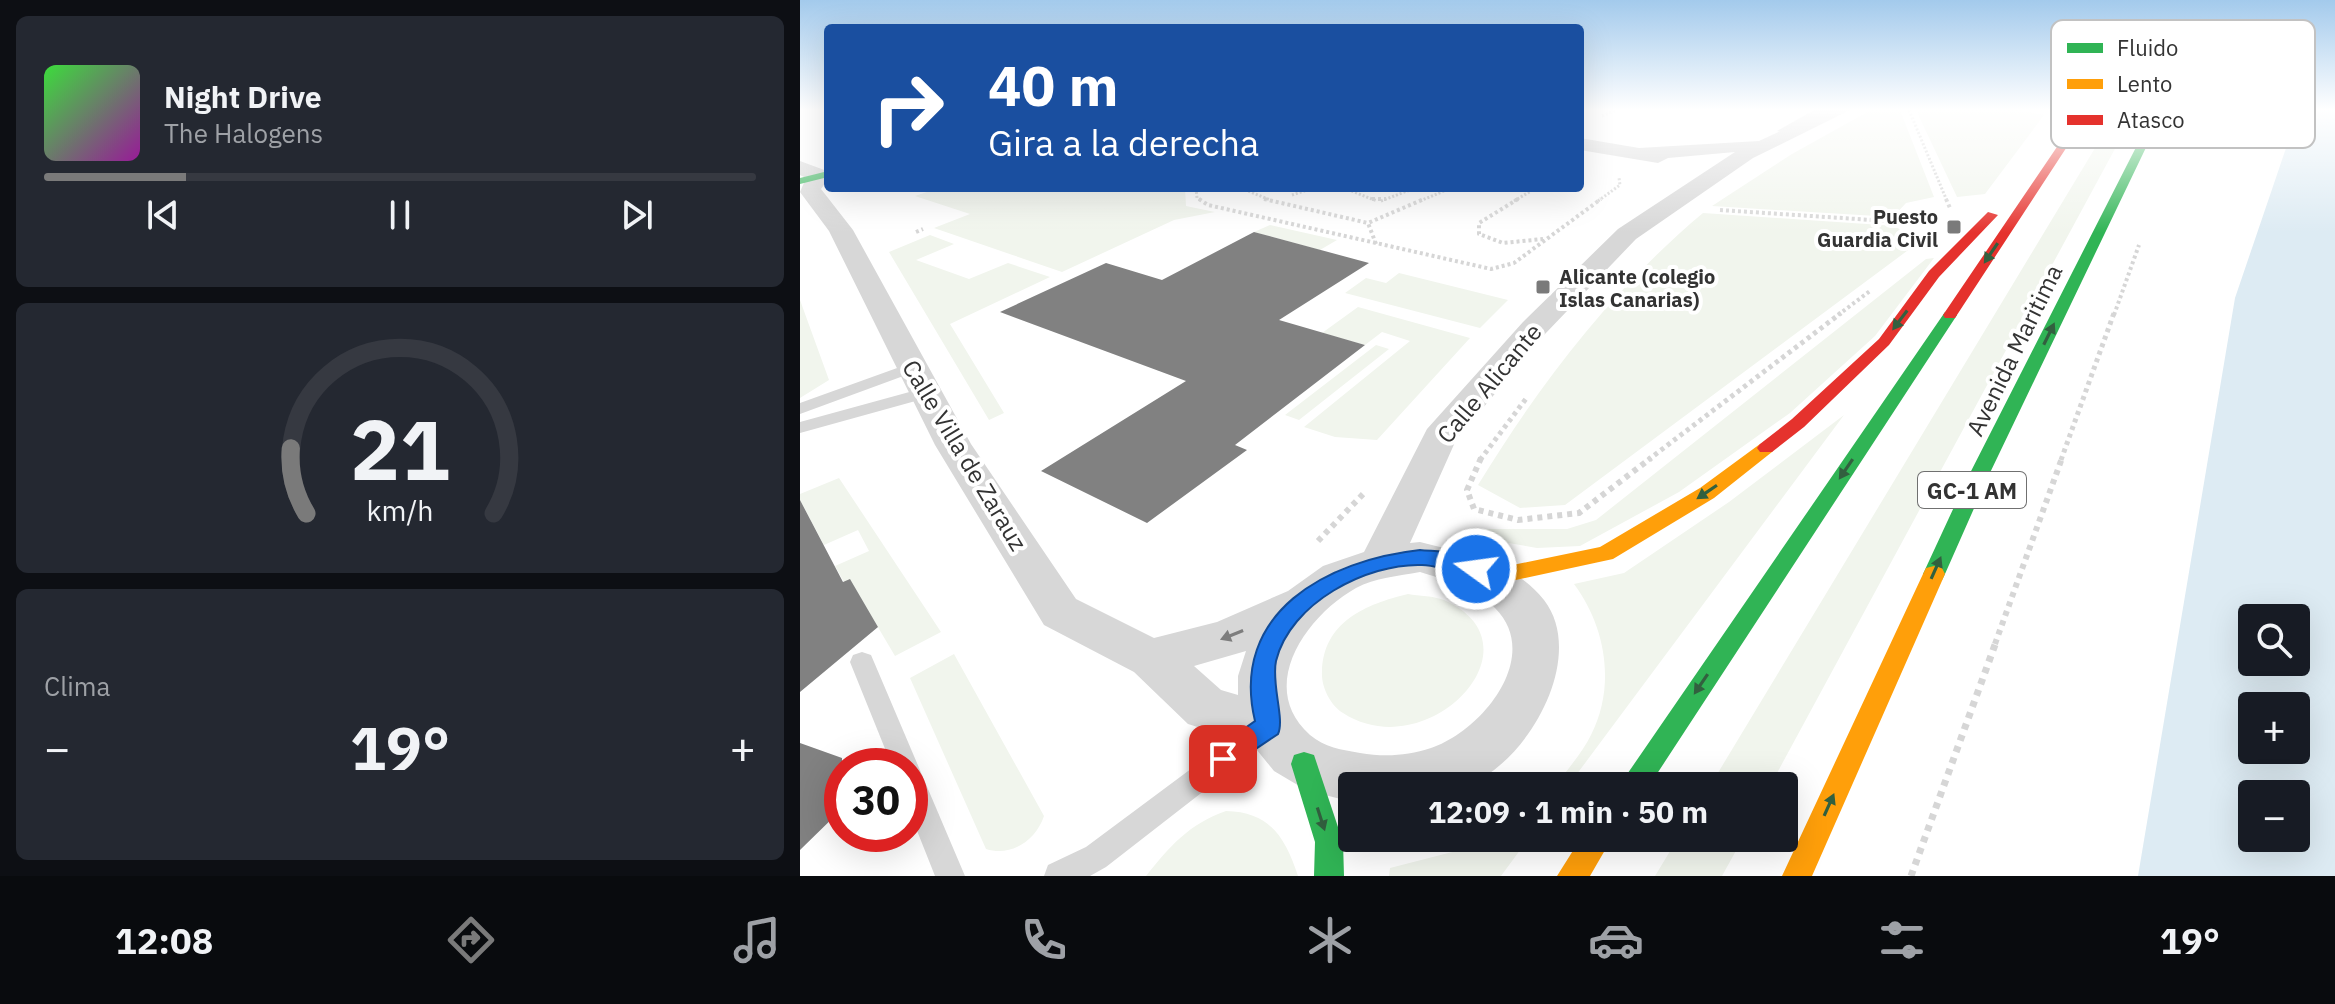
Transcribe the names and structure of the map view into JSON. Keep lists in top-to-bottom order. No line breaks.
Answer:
{"streets":{"highway":["Avenida Maritima","GC-1 AM"],"street":["Calle Alicante","Calle Villa de Zarauz"]},"crossings":[["Calle Alicante","Calle Villa de Zarauz"]],"places":{"transit":["Puesto Guardia Civil","Alicante (colegio Islas Canarias)"]},"legend":["Fluido","Lento","Atasco"],"page":{"turn":["40 m","Gira a la derecha"],"song":["Night Drive","The Halogens"],"tile":"Clima","map_buttons":["+","−"],"heat":["−","19°","+"],"limit":"30","trip":"12:09 · 1 min · 50 m","tabs":["12:08","19°"],"gauge":["21","km/h"]}}
